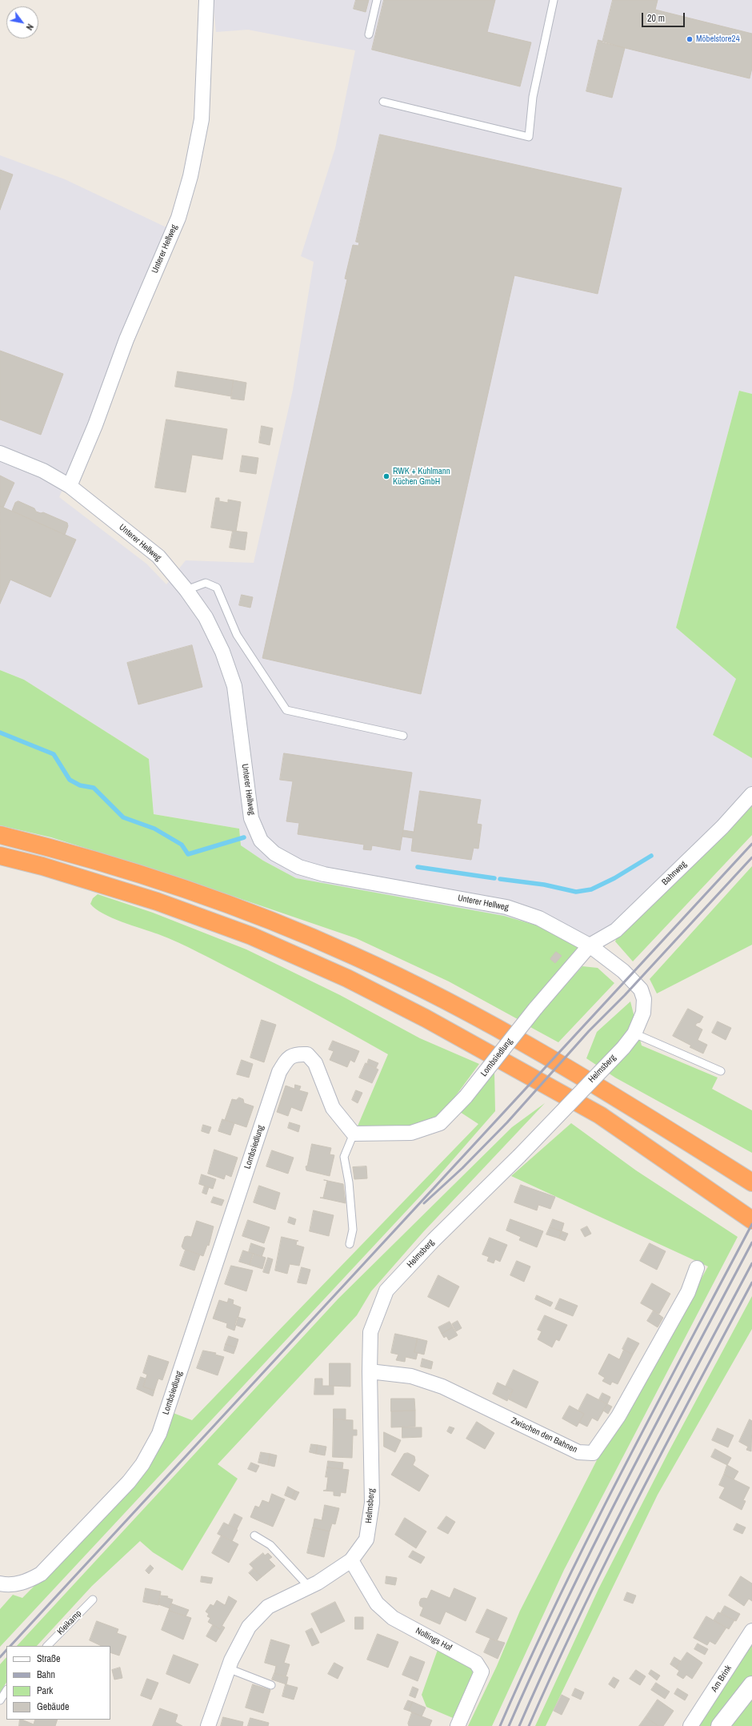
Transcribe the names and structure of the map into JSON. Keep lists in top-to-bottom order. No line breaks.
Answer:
{"streets":{"street":["Unterer Hellweg","Bahnweg","Lombsiedlung","Helmsberg","Zwischen den Bahnen","Noltings Hof","Am Brink"],"lane":["Kleikamp"]},"crossings":[["Unterer Hellweg","Bahnweg"],["Unterer Hellweg","Lombsiedlung"],["Unterer Hellweg","Helmsberg"],["Bahnweg","Lombsiedlung"],["Helmsberg","Zwischen den Bahnen"],["Helmsberg","Noltings Hof"]],"places":["Möbelstore24","RWK + Kuhlmann Küchen GmbH"],"legend":["Straße","Bahn","Park","Gebäude"],"scale_bar":"20 m","north":"bottom right"}
